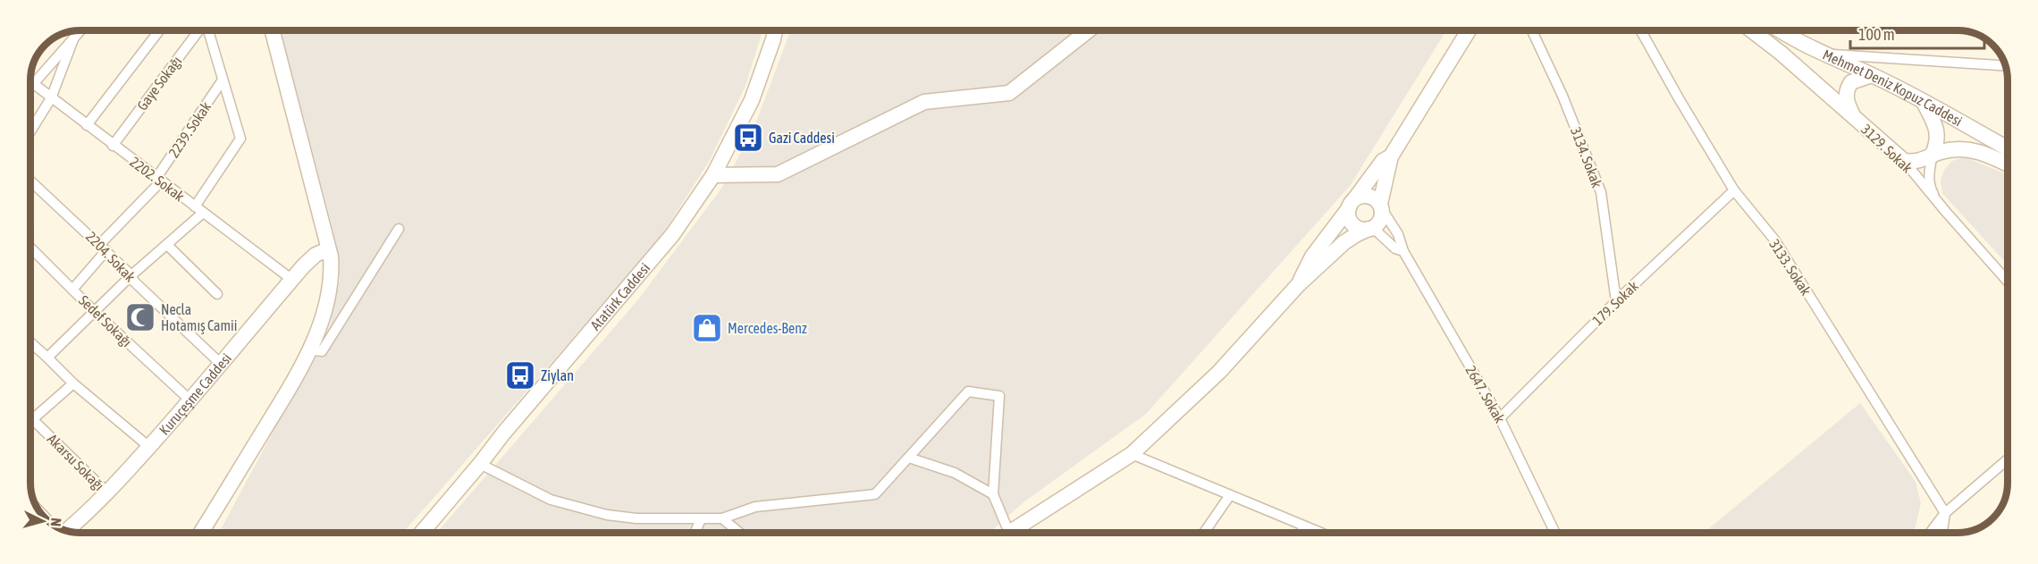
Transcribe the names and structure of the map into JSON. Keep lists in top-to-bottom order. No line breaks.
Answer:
{"streets":{"street":["Gaye Sokağı","Mehmet Deniz Kopuz Caddesi","2239. Sokak","3129. Sokak","3134. Sokak","2202. Sokak","2204. Sokak","3133. Sokak","Atatürk Caddesi","179. Sokak","Sedef Sokağı","Kuruçeşme Caddesi","2647. Sokak","Akarsu Sokağı"]},"crossings":[["Gaye Sokağı","2202. Sokak"],["2239. Sokak","2202. Sokak"],["2239. Sokak","2204. Sokak"],["2239. Sokak","Sedef Sokağı"],["3134. Sokak","179. Sokak"],["2202. Sokak","Kuruçeşme Caddesi"],["2204. Sokak","Kuruçeşme Caddesi"],["3133. Sokak","179. Sokak"],["179. Sokak","2647. Sokak"],["Sedef Sokağı","Kuruçeşme Caddesi"],["Kuruçeşme Caddesi","Akarsu Sokağı"]],"places":{"bus stop":["Gazi Caddesi","Ziylan"],"mosque":["Necla Hotamış Camii"],"shop":["Mercedes-Benz"]},"scale_bar":"100 m","north":"right"}
